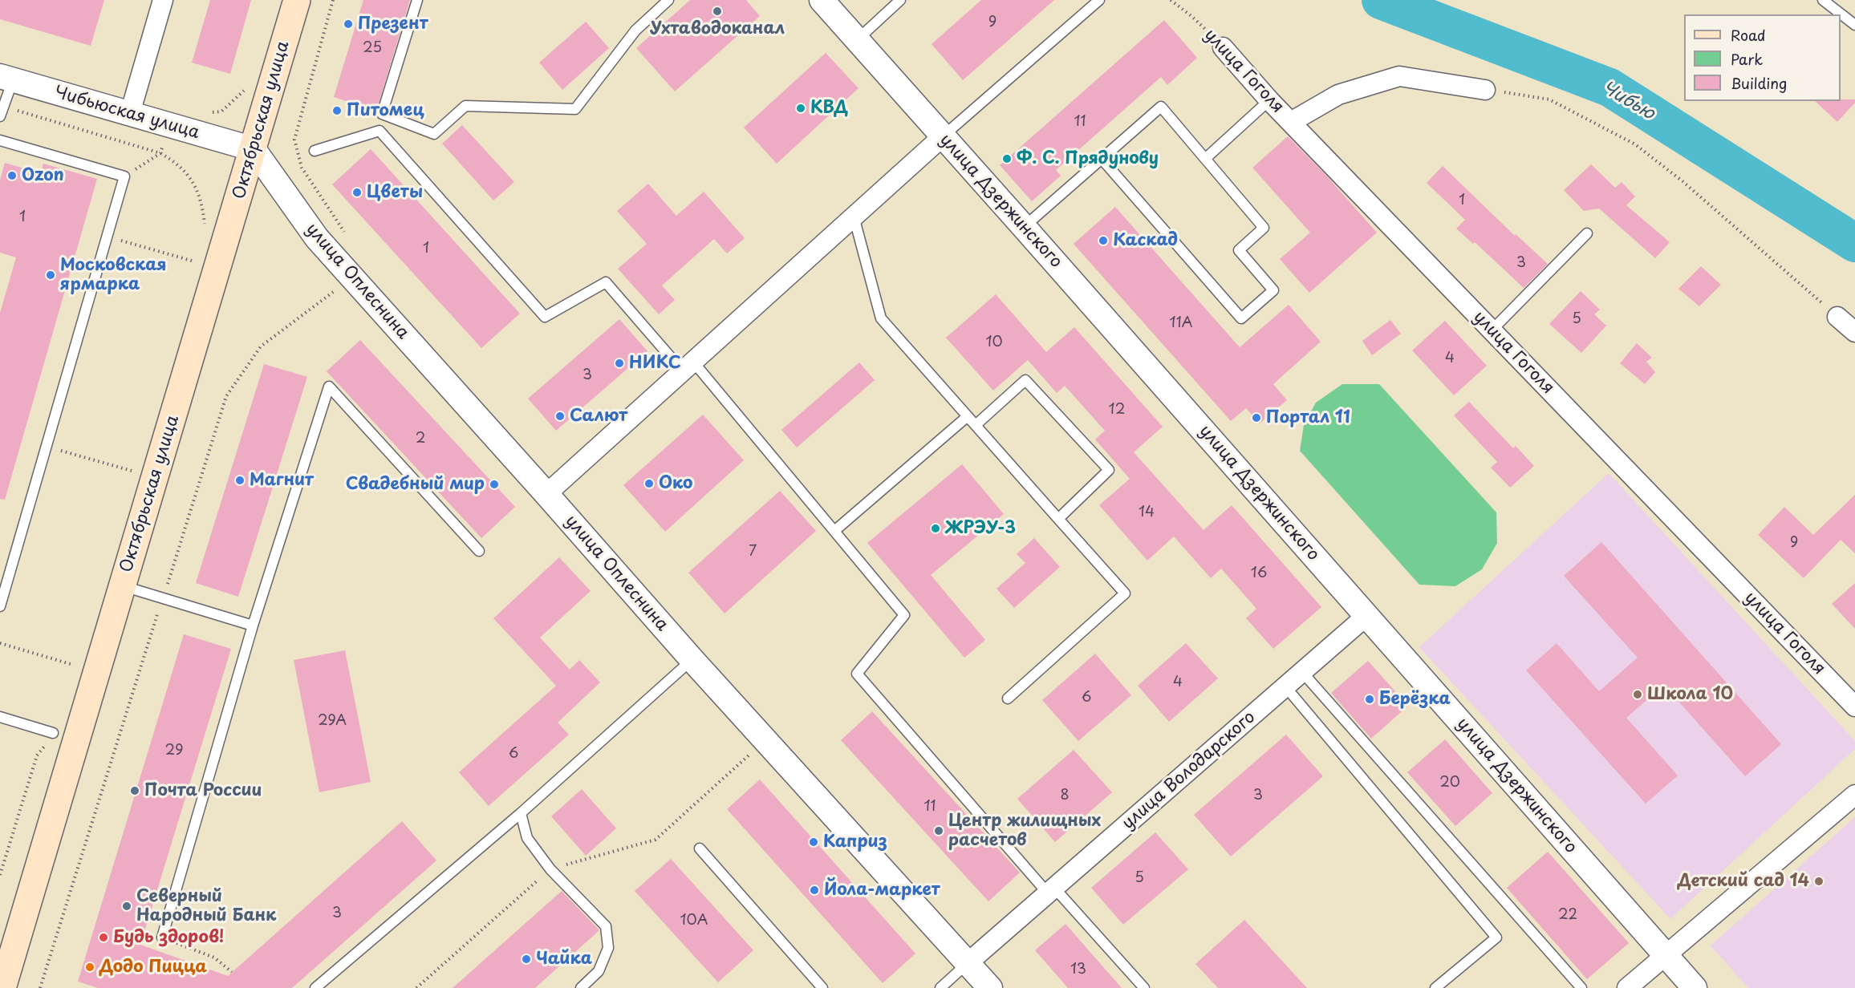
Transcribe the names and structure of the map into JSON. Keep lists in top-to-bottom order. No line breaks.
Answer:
{"streets":{"main road":["Октябрьская улица"],"street":["улица Гоголя","Чибьюская улица","улица Дзержинского","улица Оплеснина","улица Володарского"]},"crossings":[["Чибьюская улица","Октябрьская улица"],["Чибьюская улица","улица Оплеснина"],["Октябрьская улица","улица Оплеснина"],["улица Дзержинского","улица Володарского"],["улица Оплеснина","улица Володарского"]],"water":["Чибью"],"places":["Ухтаводоканал","Презент","КВД","Питомец","Ф. С. Прядунову","Ozon","Цветы","Каскад","Московская ярмарка","НИКС","Салют","Портал 11","Магнит","Око","Свадебный мир","ЖРЭУ-3","Школа 10","Берёзка","Почта России","Центр жилищных расчетов","Каприз","Детский сад 14","Йола-маркет","Северный Народный Банк","Будь здоров!","Чайка","Додо Пицца"],"house_numbers":["9","25","11","1","1","1","3","5","11А","10","4","3","12","2","14","9","7","16","4","6","29А","29","6","20","8","3","11","5","3","22","10А","13"],"legend":["Road","Park","Building"]}
